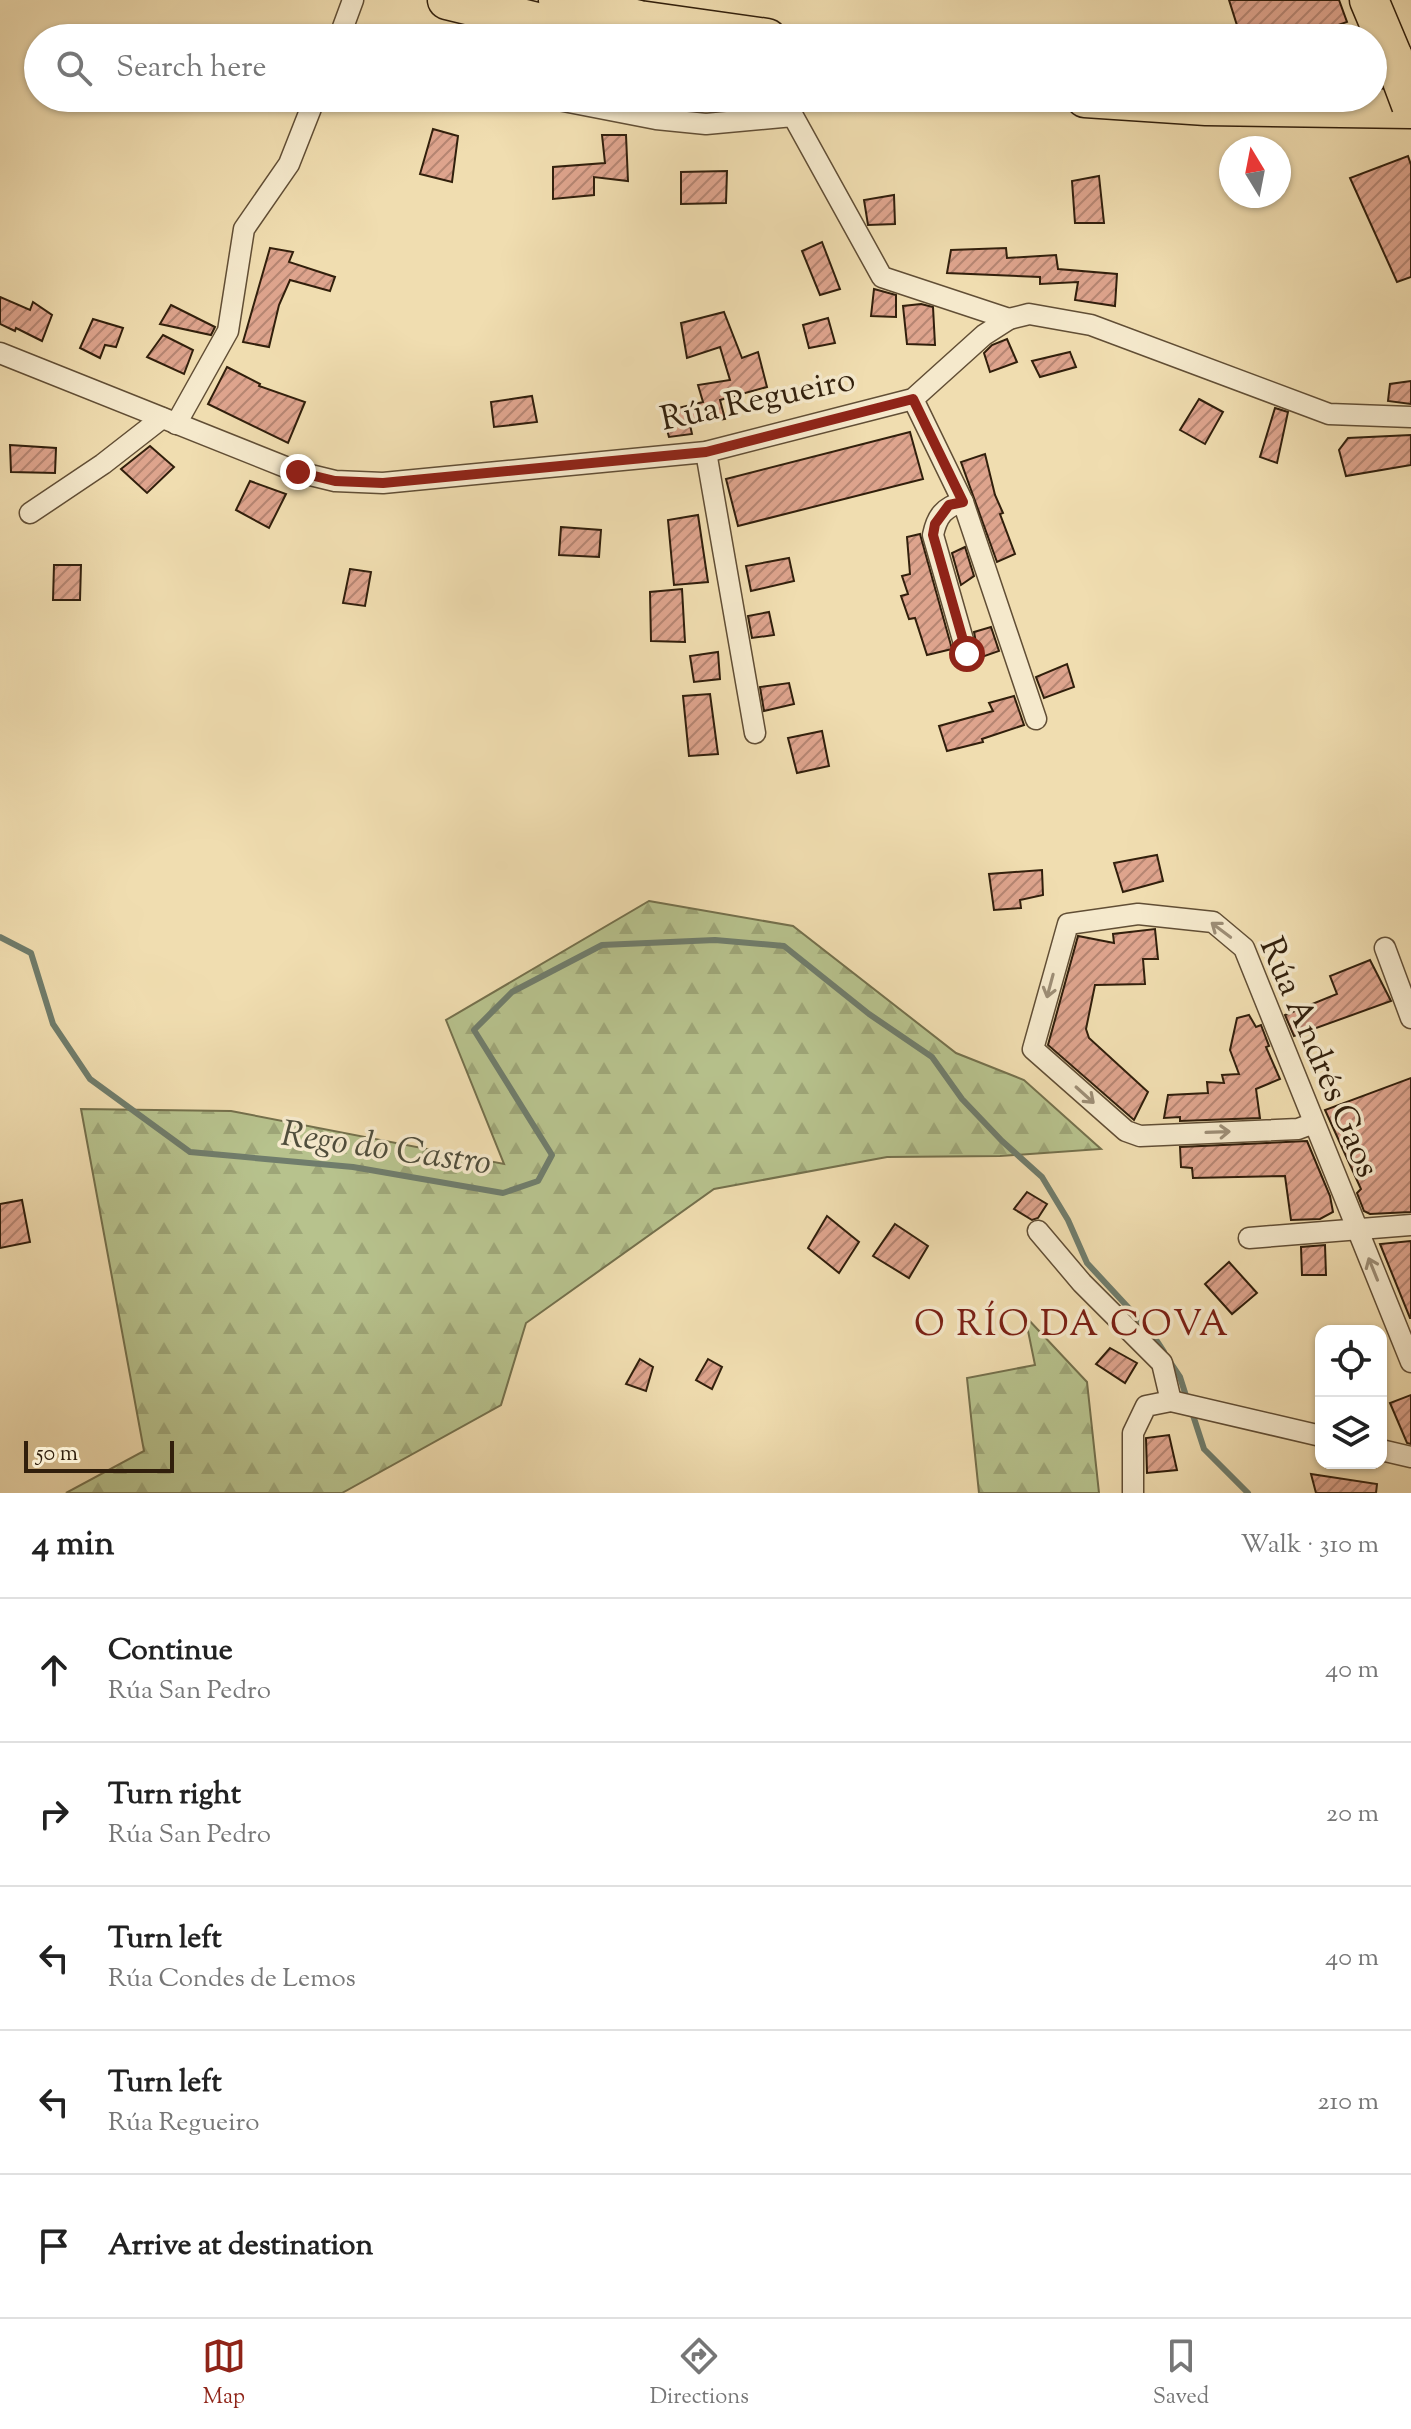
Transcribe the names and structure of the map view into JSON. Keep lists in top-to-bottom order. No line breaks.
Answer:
{"streets":{"street":["Rúa Regueiro","Rúa Andrés Gaos"]},"districts":["O RÍO DA COVA"],"water":["Rego do Castro"],"scale_bar":"50 m","north":"top","page":{"search":"Search here","scale":"50 m","heading":["4 min","Walk · 310 m"],"list":[["Continue","Rúa San Pedro","40 m"],["Turn right","Rúa San Pedro","20 m"],["Turn left","Rúa Condes de Lemos","40 m"],["Turn left","Rúa Regueiro","210 m"],"Arrive at destination"],"nav":["Map","Directions","Saved"]}}
